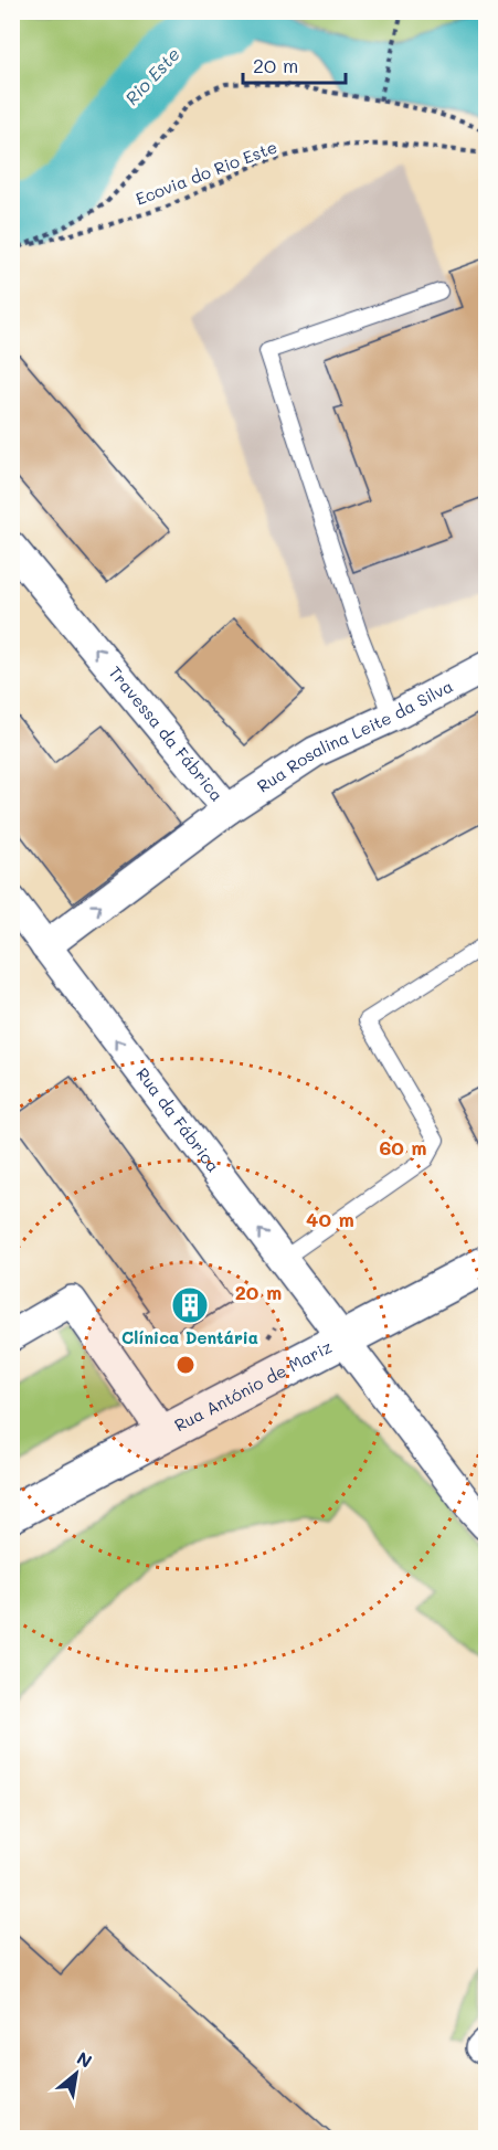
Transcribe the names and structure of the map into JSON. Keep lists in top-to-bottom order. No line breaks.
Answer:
{"streets":{"street":["Travessa da Fábrica","Rua Rosalina Leite da Silva","Rua da Fábrica","Rua António de Mariz"],"path":["Ecovia do Rio Este"]},"crossings":[["Travessa da Fábrica","Rua Rosalina Leite da Silva"],["Travessa da Fábrica","Rua da Fábrica"],["Rua da Fábrica","Rua António de Mariz"]],"one_way":["Rua da Fábrica"],"water":["Rio Este"],"places":{"building":["Clínica Dentária"]},"scale_bar":"20 m","north":"top right","rings":["60 m","40 m","20 m"]}
